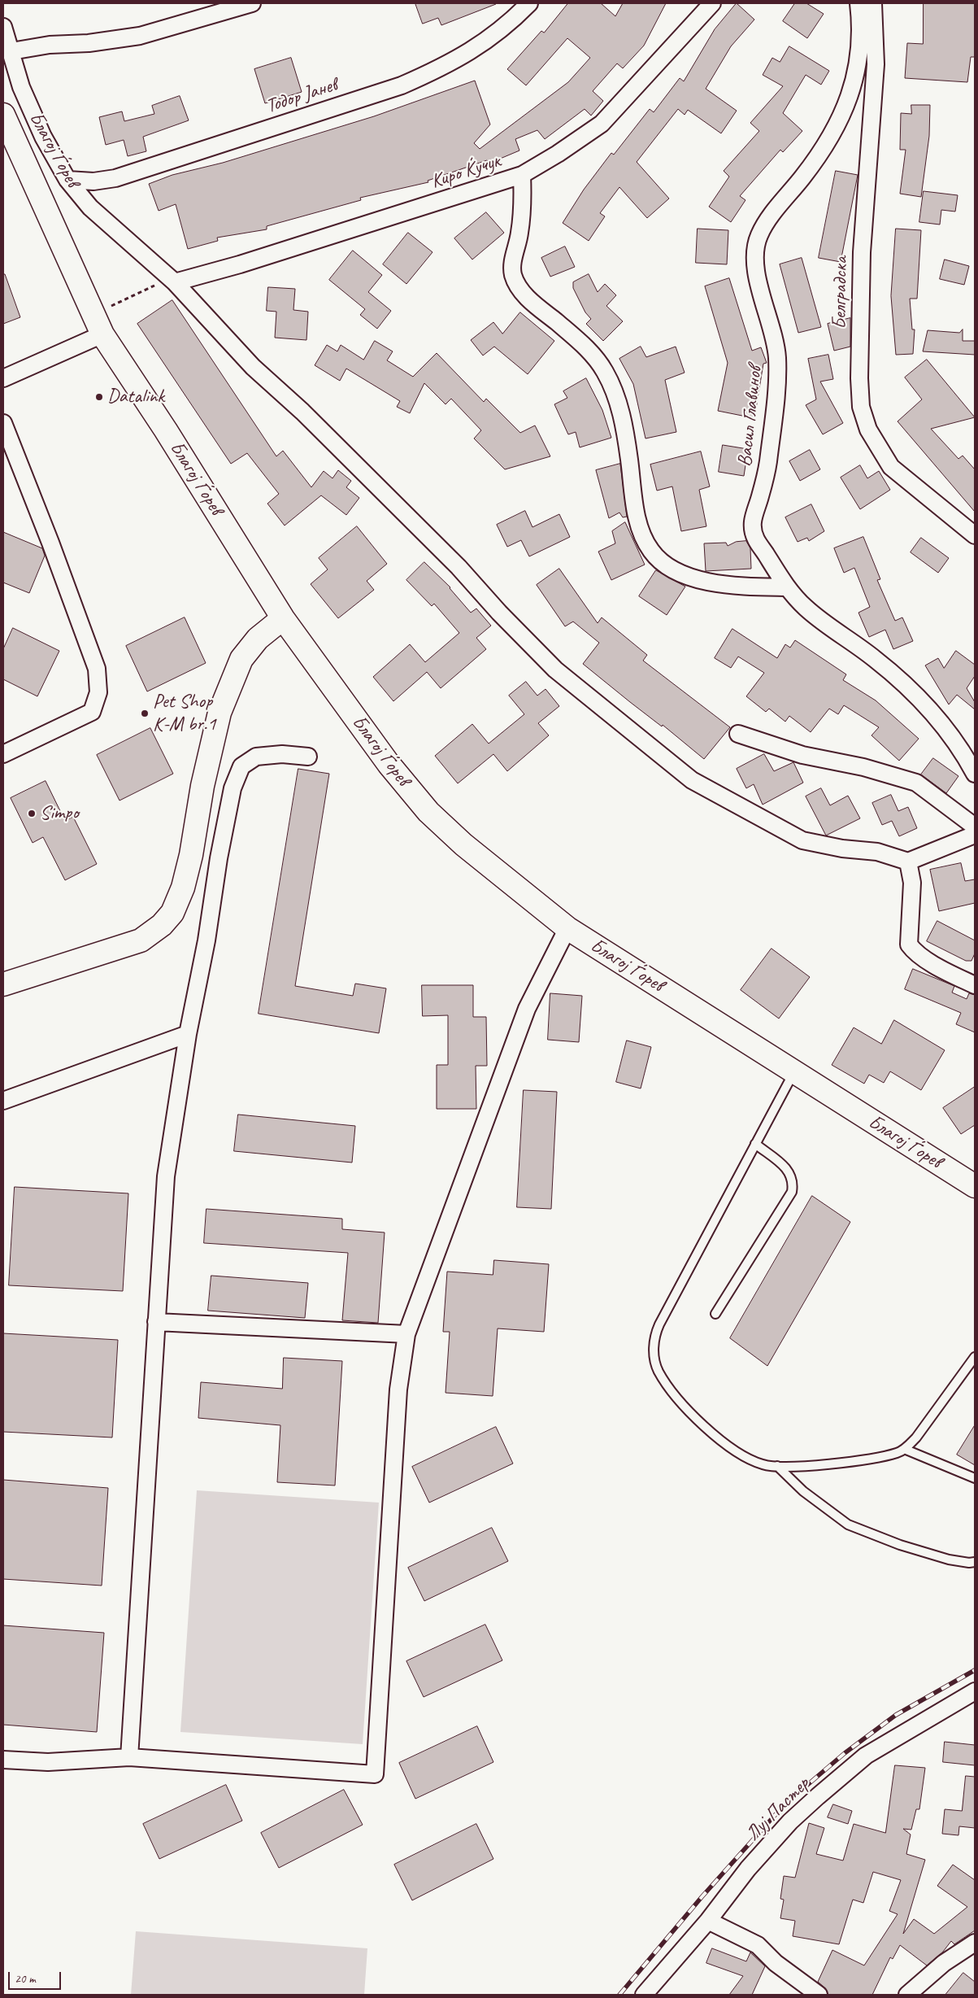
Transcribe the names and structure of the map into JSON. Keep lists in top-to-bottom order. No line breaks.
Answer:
{"streets":{"main road":["Благој Ѓорев"],"street":["Тодор Јанев","Киро Ќучук","Белградска","Васил Главинов","Луј Пастер"]},"crossings":[["Тодор Јанев","Благој Ѓорев"],["Благој Ѓорев","Киро Ќучук"]],"places":["Datalink","Pet Shop K-M br.1","Simpo"],"scale_bar":"20 m"}
